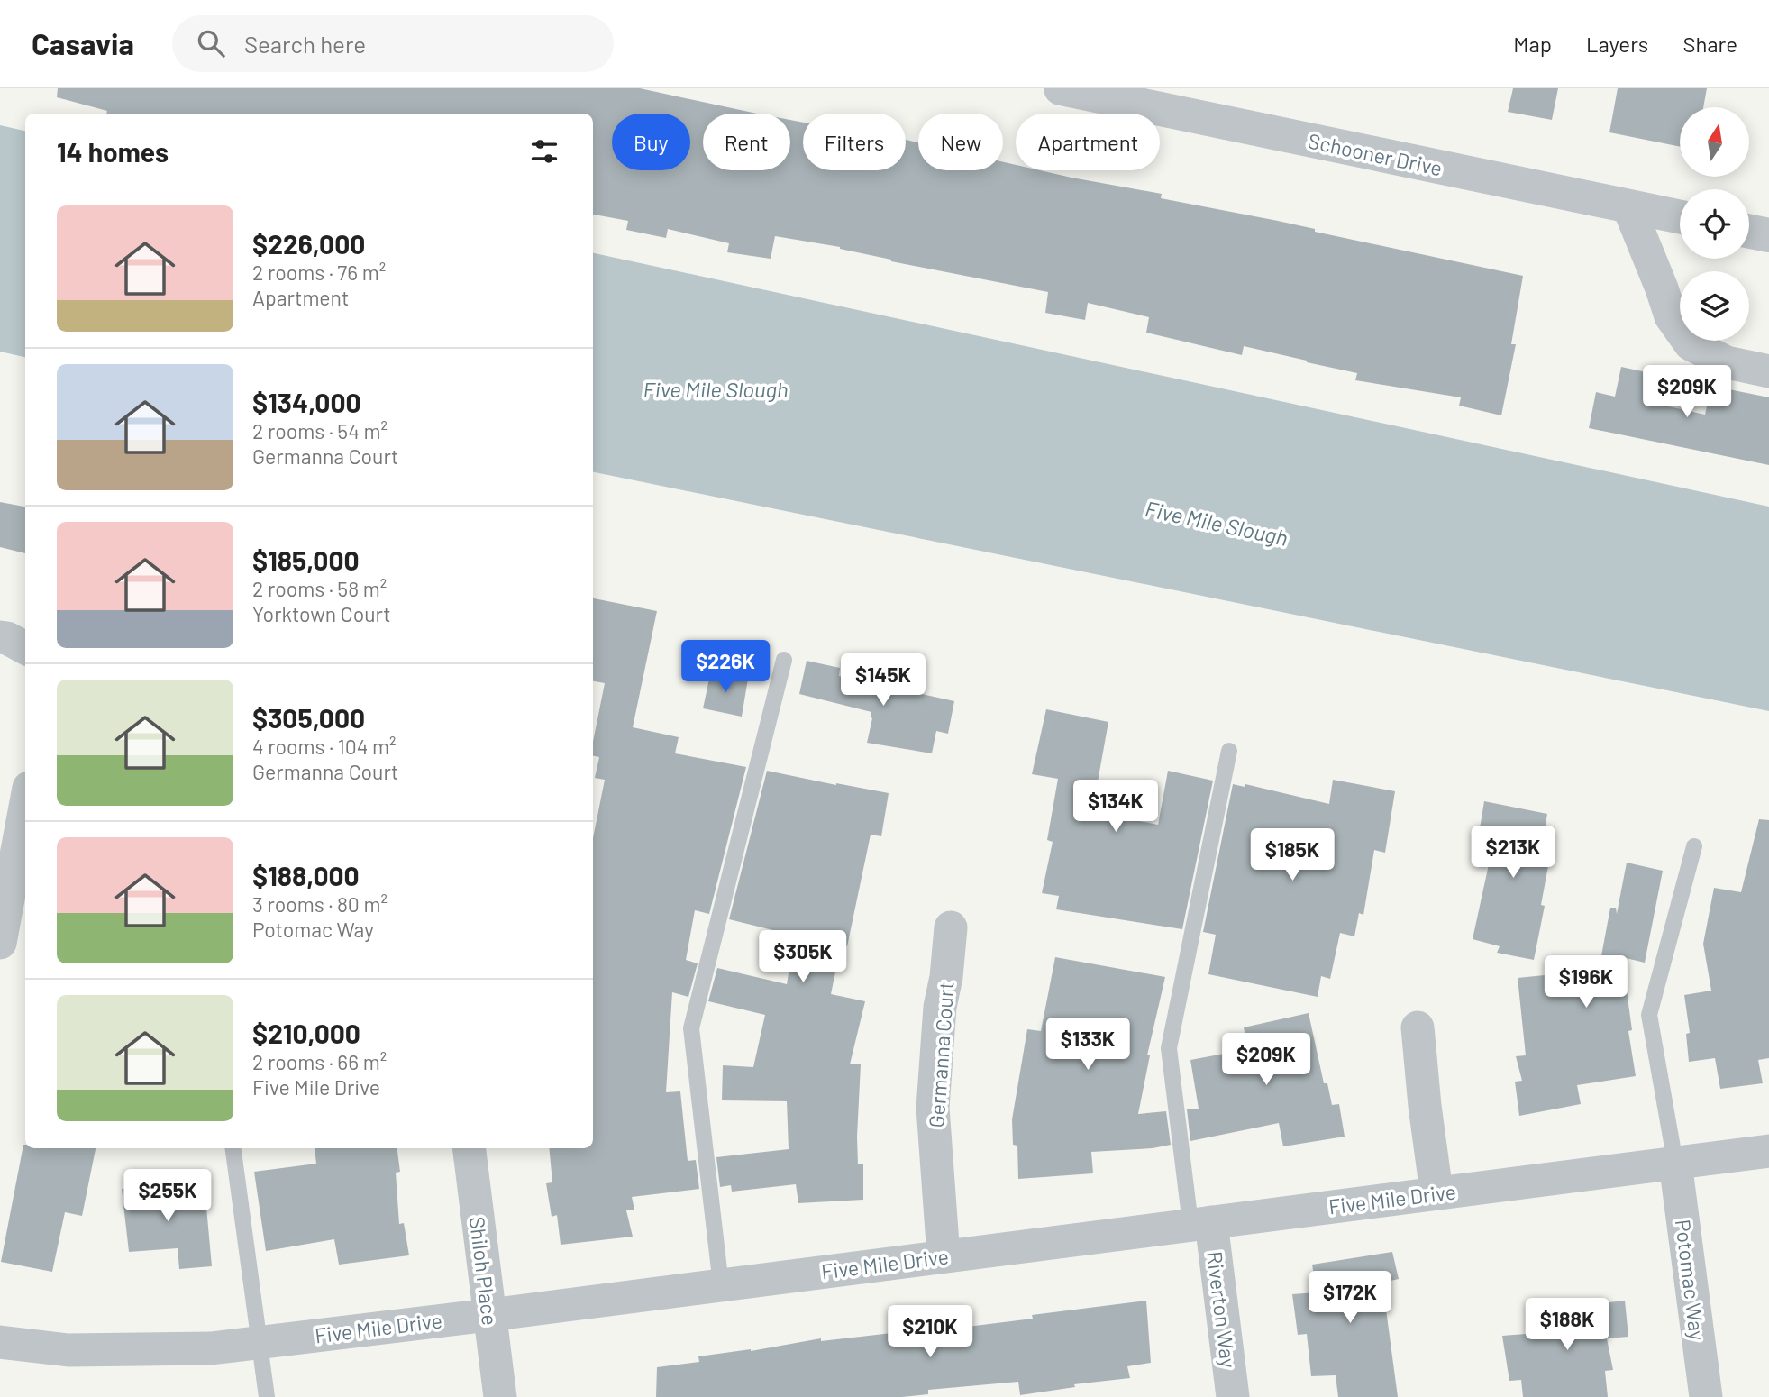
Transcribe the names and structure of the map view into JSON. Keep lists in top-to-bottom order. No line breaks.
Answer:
{"streets":{"street":["Schooner Drive","Germanna Court","Five Mile Drive","Shiloh Place","Potomac Way","Riverton Way"]},"crossings":[["Germanna Court","Five Mile Drive"],["Five Mile Drive","Shiloh Place"],["Five Mile Drive","Potomac Way"],["Five Mile Drive","Riverton Way"]],"water":["Five Mile Slough"],"north":"top","page":{"header":"Casavia","search":"Search here","nav":["Map","Layers","Share"],"chip":["Buy","Rent","Filters","New","Apartment"],"heading":"14 homes","list":[{"name":"$226,000","note":"2 rooms · 76 m² · Apartment"},{"name":"$134,000","note":"2 rooms · 54 m² · Germanna Court"},{"name":"$185,000","note":"2 rooms · 58 m² · Yorktown Court"},{"name":"$305,000","note":"4 rooms · 104 m² · Germanna Court"},{"name":"$188,000","note":"3 rooms · 80 m² · Potomac Way"},{"name":"$210,000","note":"2 rooms · 66 m² · Five Mile Drive"}],"price":["$209K","$226K","$145K","$134K","$213K","$185K","$305K","$196K","$133K","$209K","$255K","$172K","$188K","$210K"]}}
